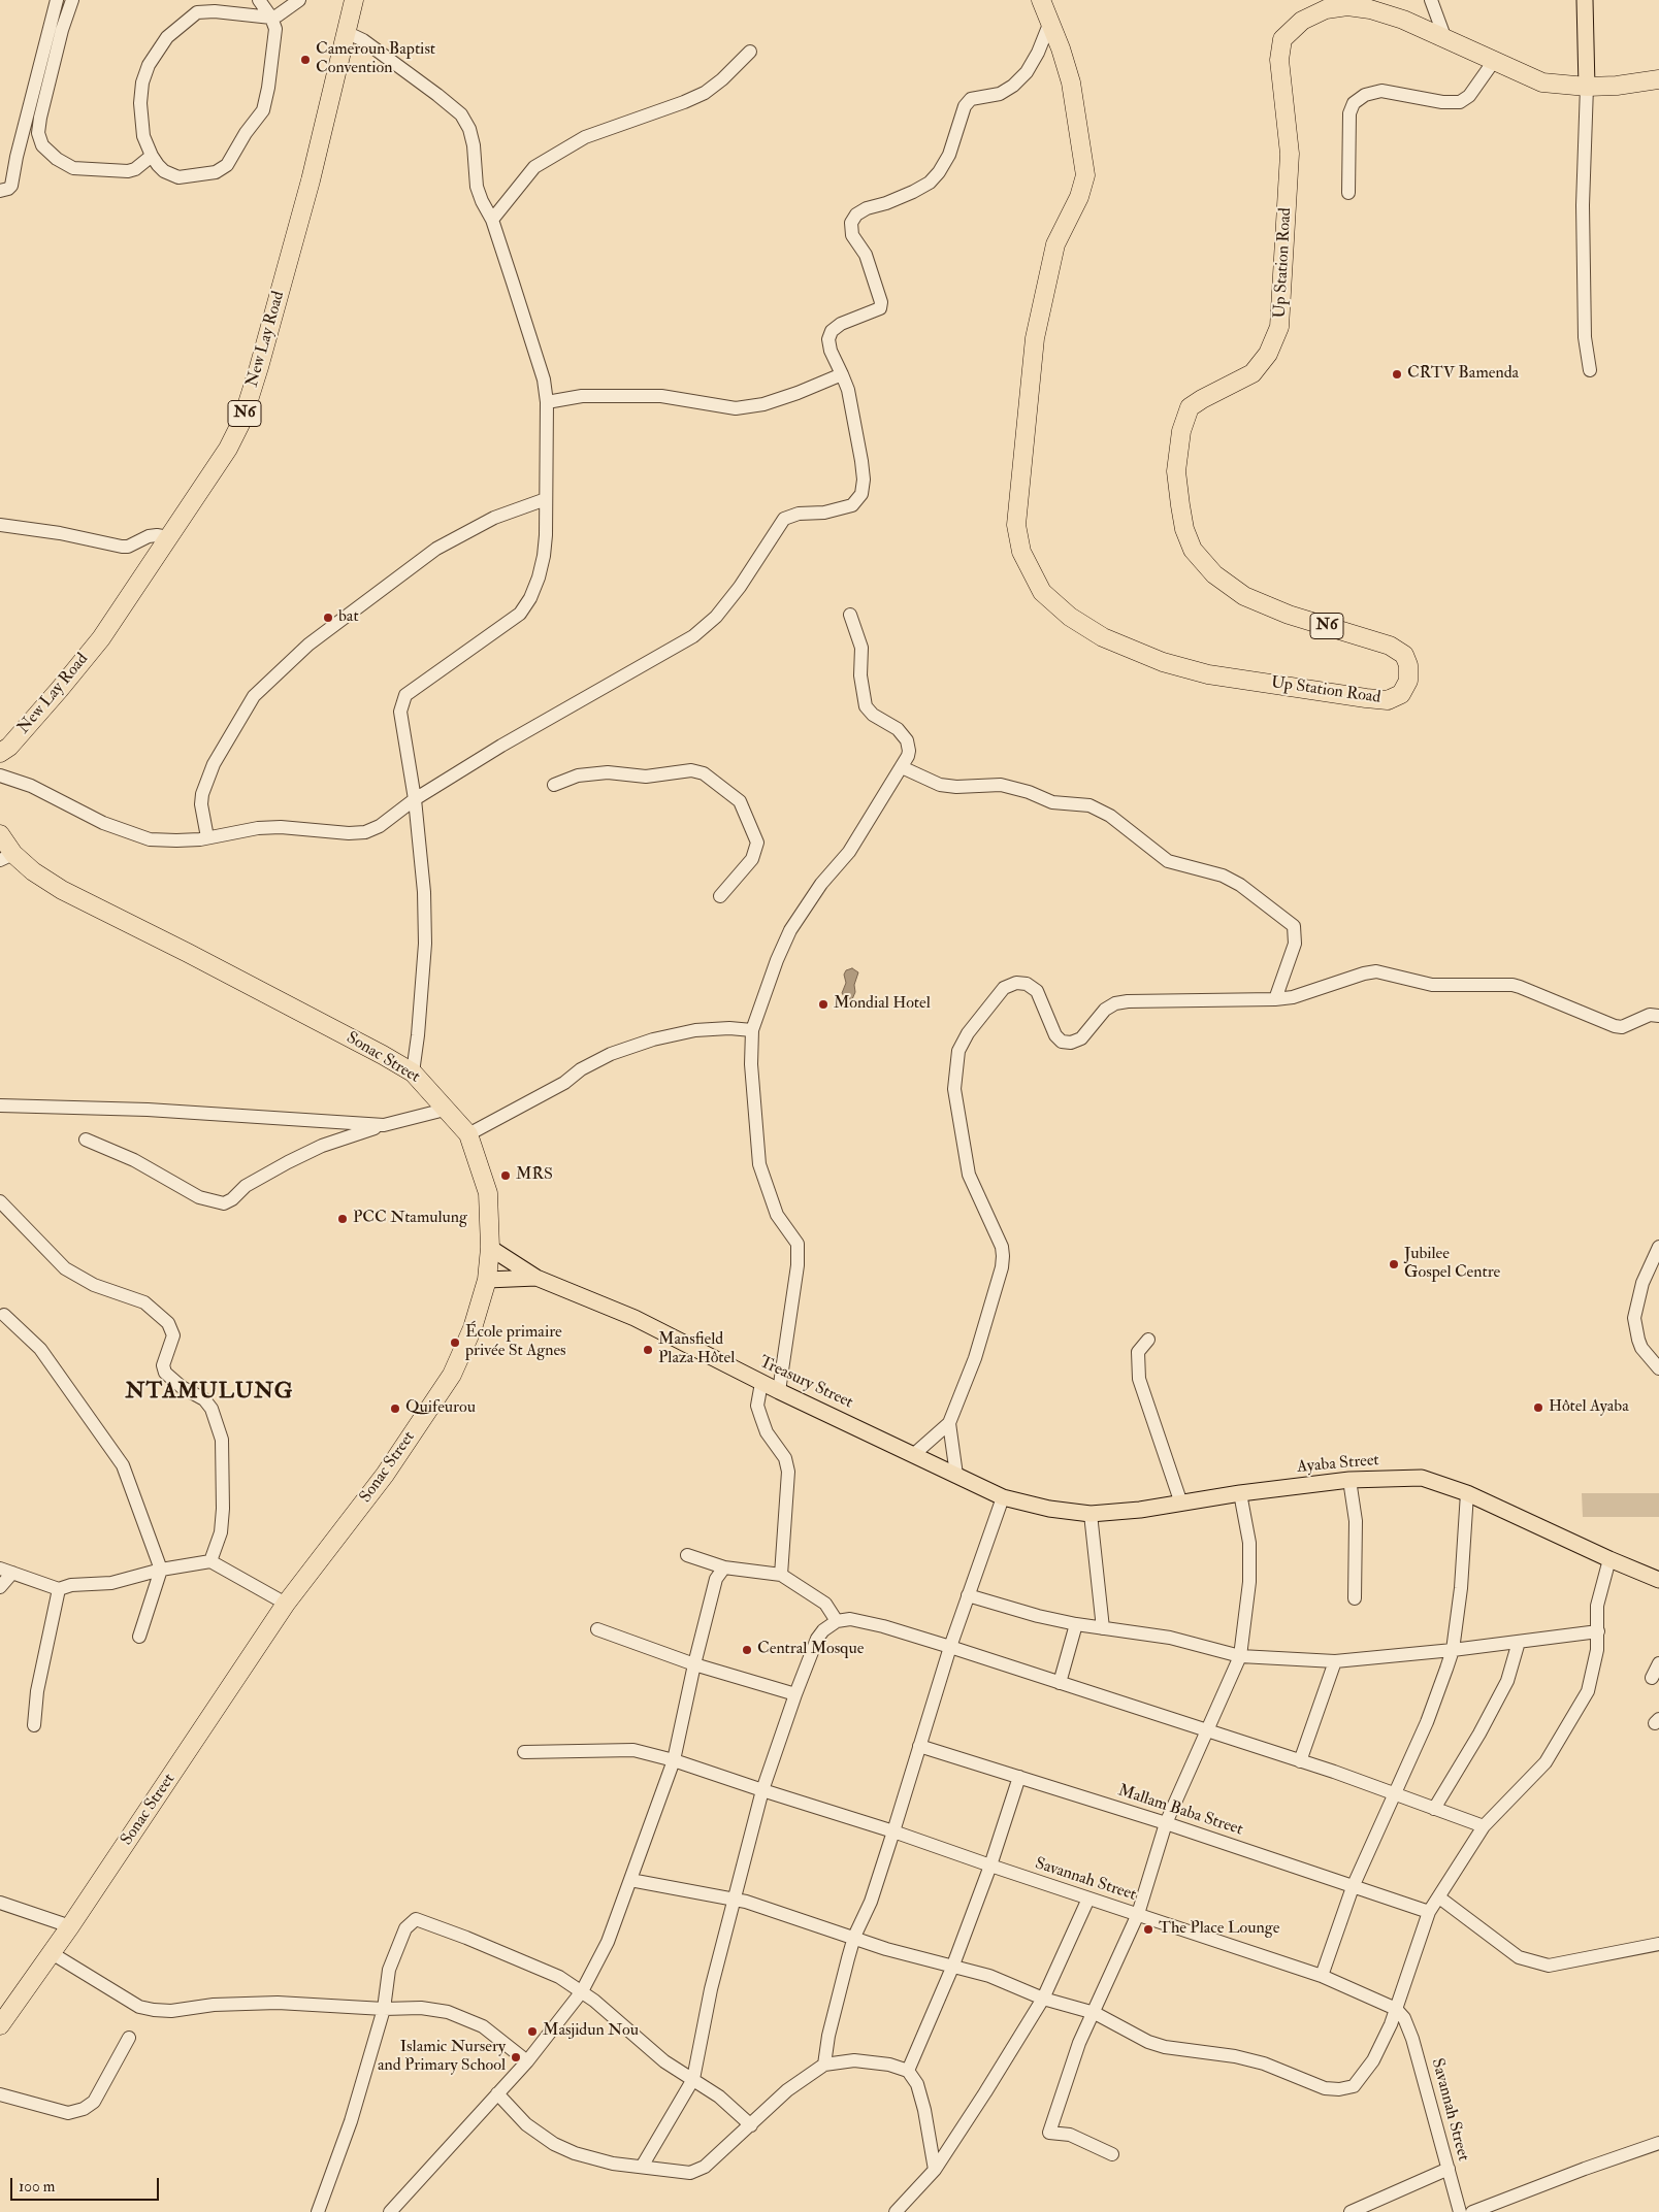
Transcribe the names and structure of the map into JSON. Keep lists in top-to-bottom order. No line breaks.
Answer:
{"streets":{"highway":["Up Station Road","New Lay Road","N6","Sonac Street"],"main road":["Treasury Street","Ayaba Street"],"street":["Mallam Baba Street","Savannah Street"]},"crossings":[["New Lay Road","N6"],["Sonac Street","Treasury Street"],["Treasury Street","Ayaba Street"]],"districts":["NTAMULUNG"],"places":["Cameroun Baptist Convention","CRTV Bamenda","bat","Mondial Hotel","MRS","PCC Ntamulung","Jubilee Gospel Centre","École primaire privée St Agnes","Mansfield Plaza Hôtel","Hôtel Ayaba","Quifeurou","Central Mosque","The Place Lounge","Masjidun Nou","Islamic Nursery and Primary School"],"scale_bar":"100 m"}
